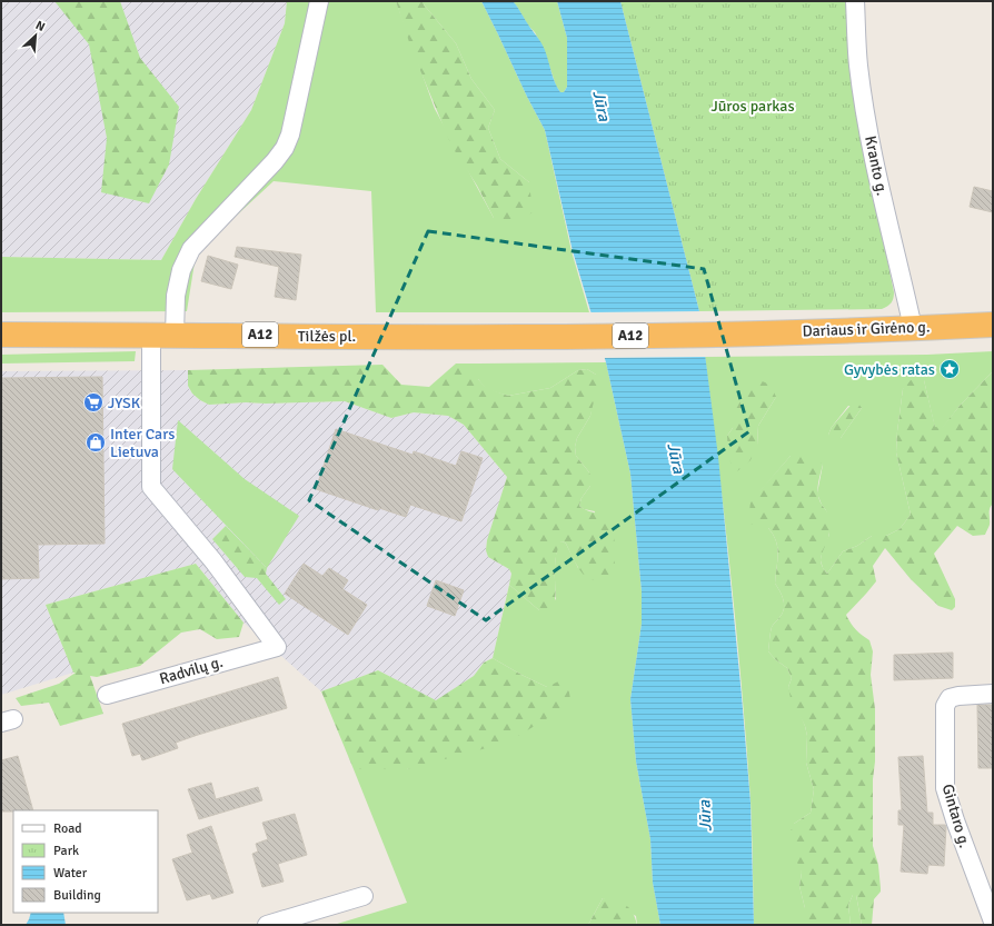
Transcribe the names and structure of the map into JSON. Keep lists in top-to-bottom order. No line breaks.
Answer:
{"streets":{"highway":["Dariaus ir Girėno g.","A12","Tilžės pl."],"street":["Kranto g.","Radvilų g.","Gintaro g."]},"crossings":[["Kranto g.","Dariaus ir Girėno g."],["Dariaus ir Girėno g.","Tilžės pl."],["Tilžės pl.","Radvilų g."]],"water":["Jūra"],"parks":["Jūros parkas"],"places":{"place":["Gyvybės ratas"],"supermarket":["JYSK"],"shop":["Inter Cars Lietuva"]},"legend":["Road","Park","Water","Building"],"north":"top right"}
